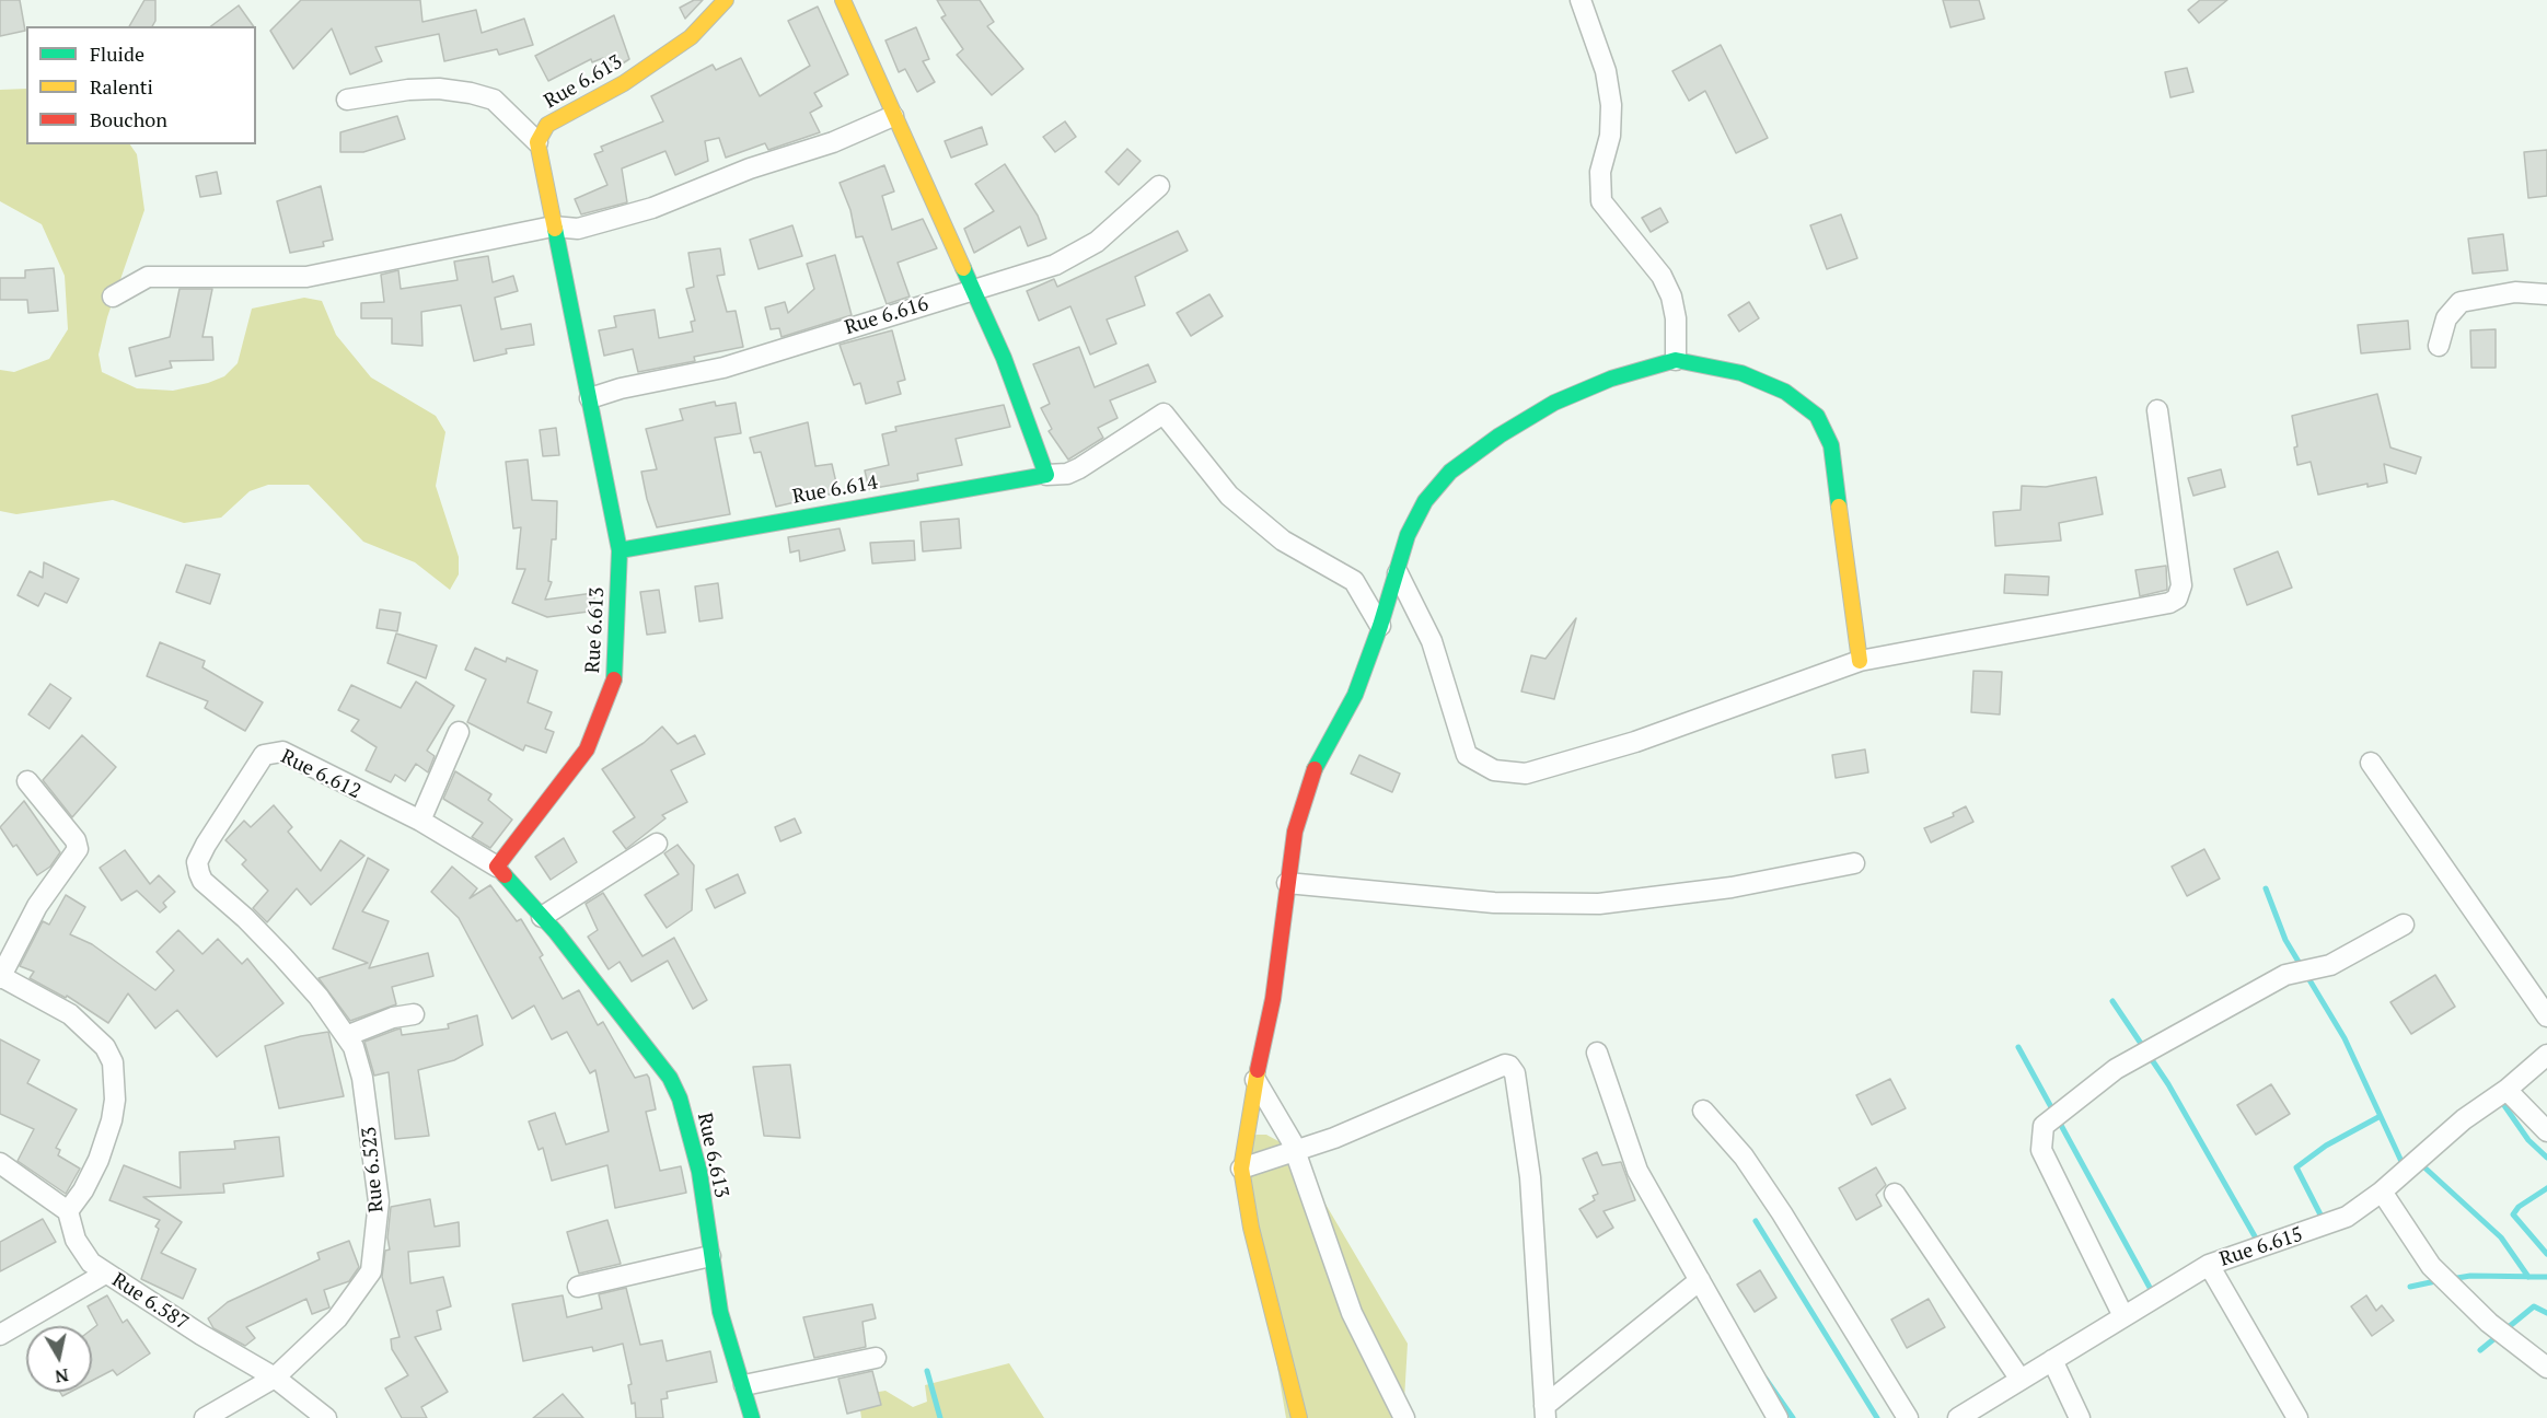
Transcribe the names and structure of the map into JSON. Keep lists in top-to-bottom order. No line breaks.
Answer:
{"streets":{"street":["Rue 6.613","Rue 6.616","Rue 6.614","Rue 6.612","Rue 6.523","Rue 6.615","Rue 6.587"]},"crossings":[["Rue 6.613","Rue 6.616"],["Rue 6.613","Rue 6.614"],["Rue 6.613","Rue 6.612"],["Rue 6.612","Rue 6.523"],["Rue 6.523","Rue 6.587"]],"legend":["Fluide","Ralenti","Bouchon"],"north":"bottom"}
